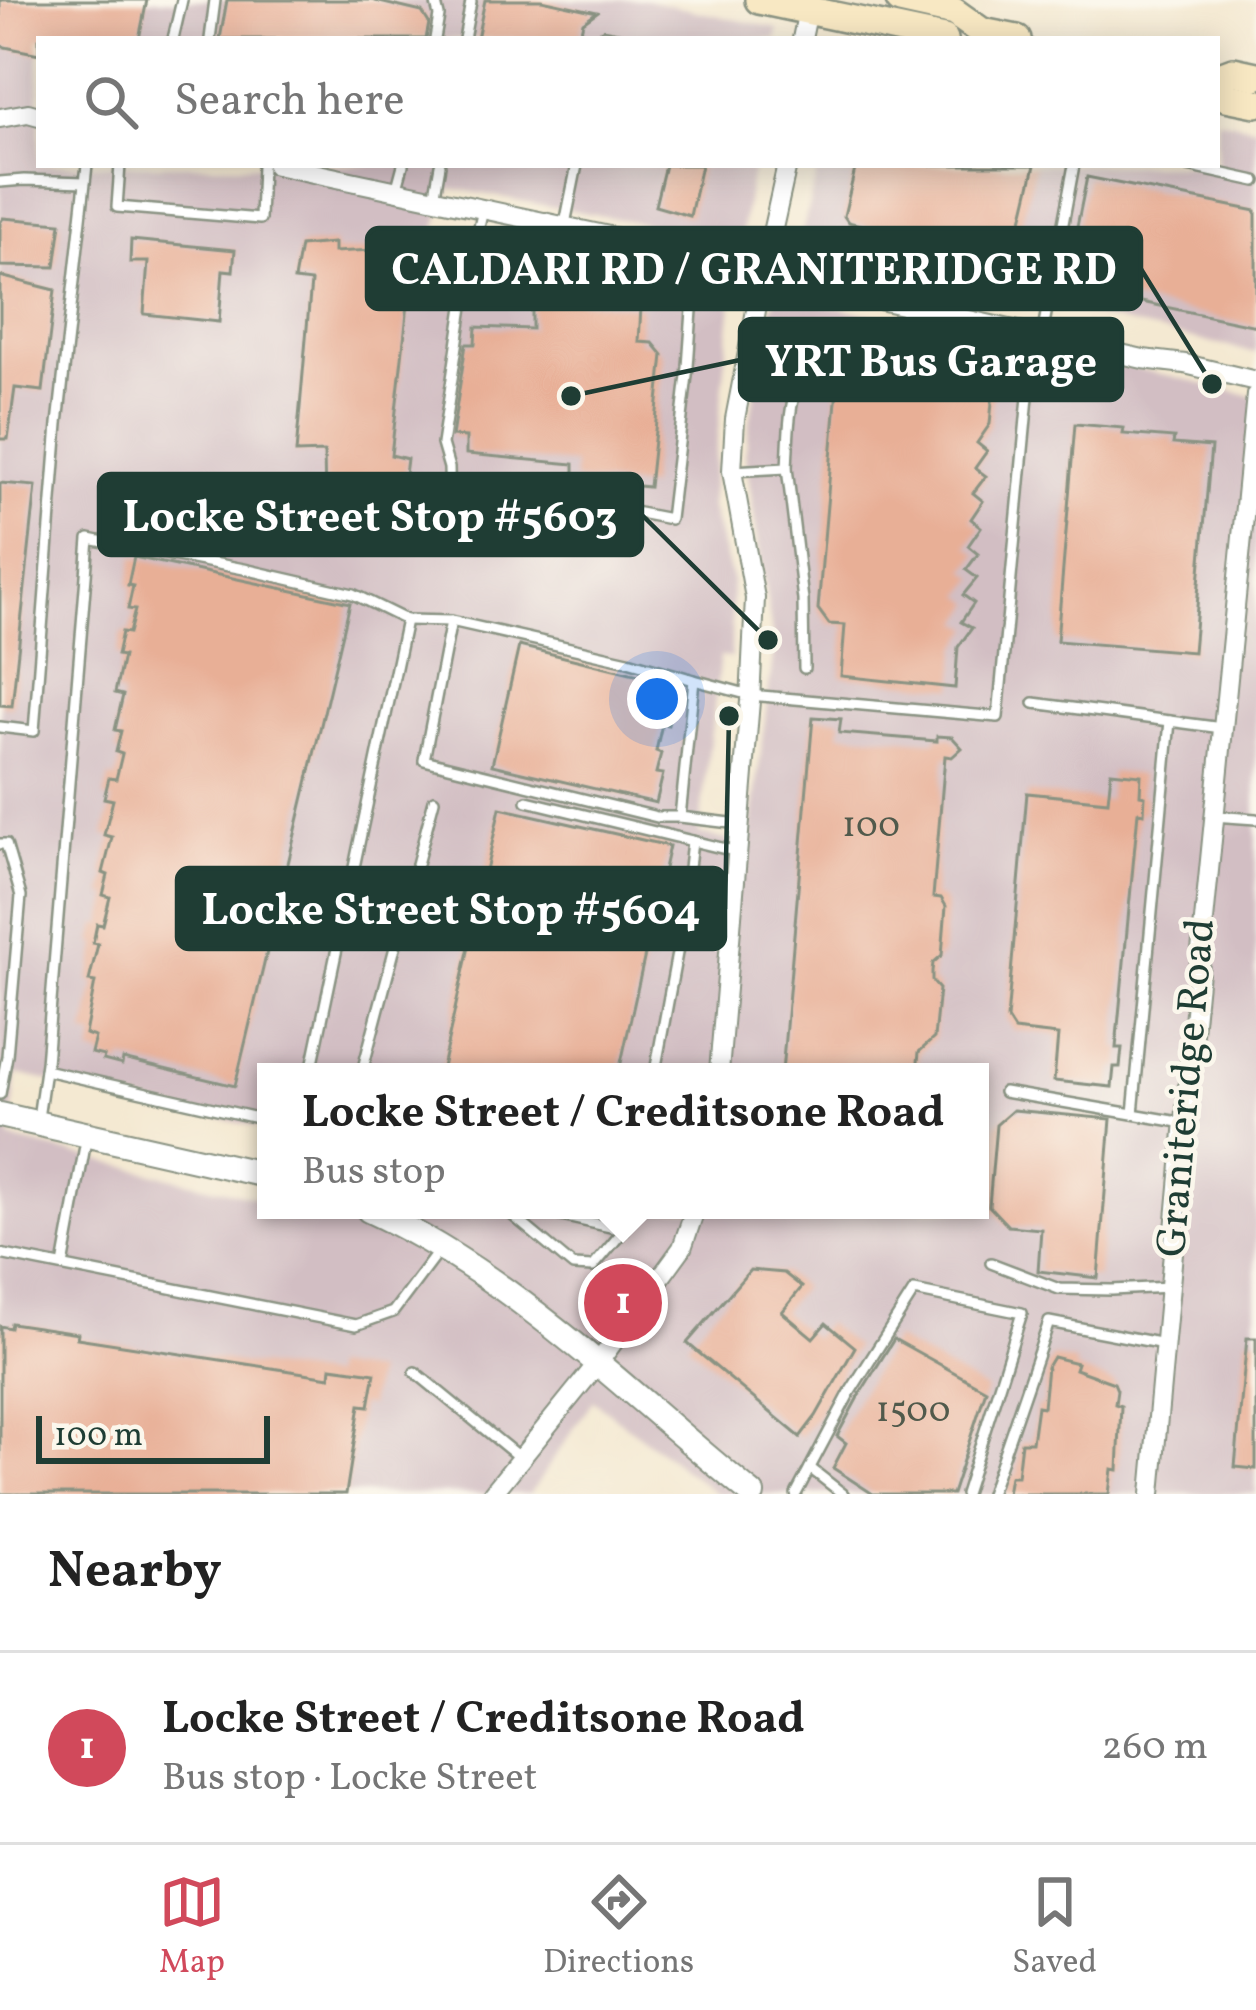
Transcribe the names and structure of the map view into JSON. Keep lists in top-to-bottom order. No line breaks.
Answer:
{"streets":{"street":["Graniteridge Road"]},"places":["CALDARI RD / GRANITERIDGE RD","YRT Bus Garage","Locke Street Stop #5603","Locke Street Stop #5604"],"house_numbers":["100","1500"],"scale_bar":"100 m","page":{"search":"Search here","popup":["Locke Street / Creditsone Road","Bus stop"],"pins":"1","scale":"100 m","heading":"Nearby","list":[{"mark":"1","name":"Locke Street / Creditsone Road","note":"Bus stop · Locke Street","value":"260 m"}],"nav":["Map","Directions","Saved"]}}
